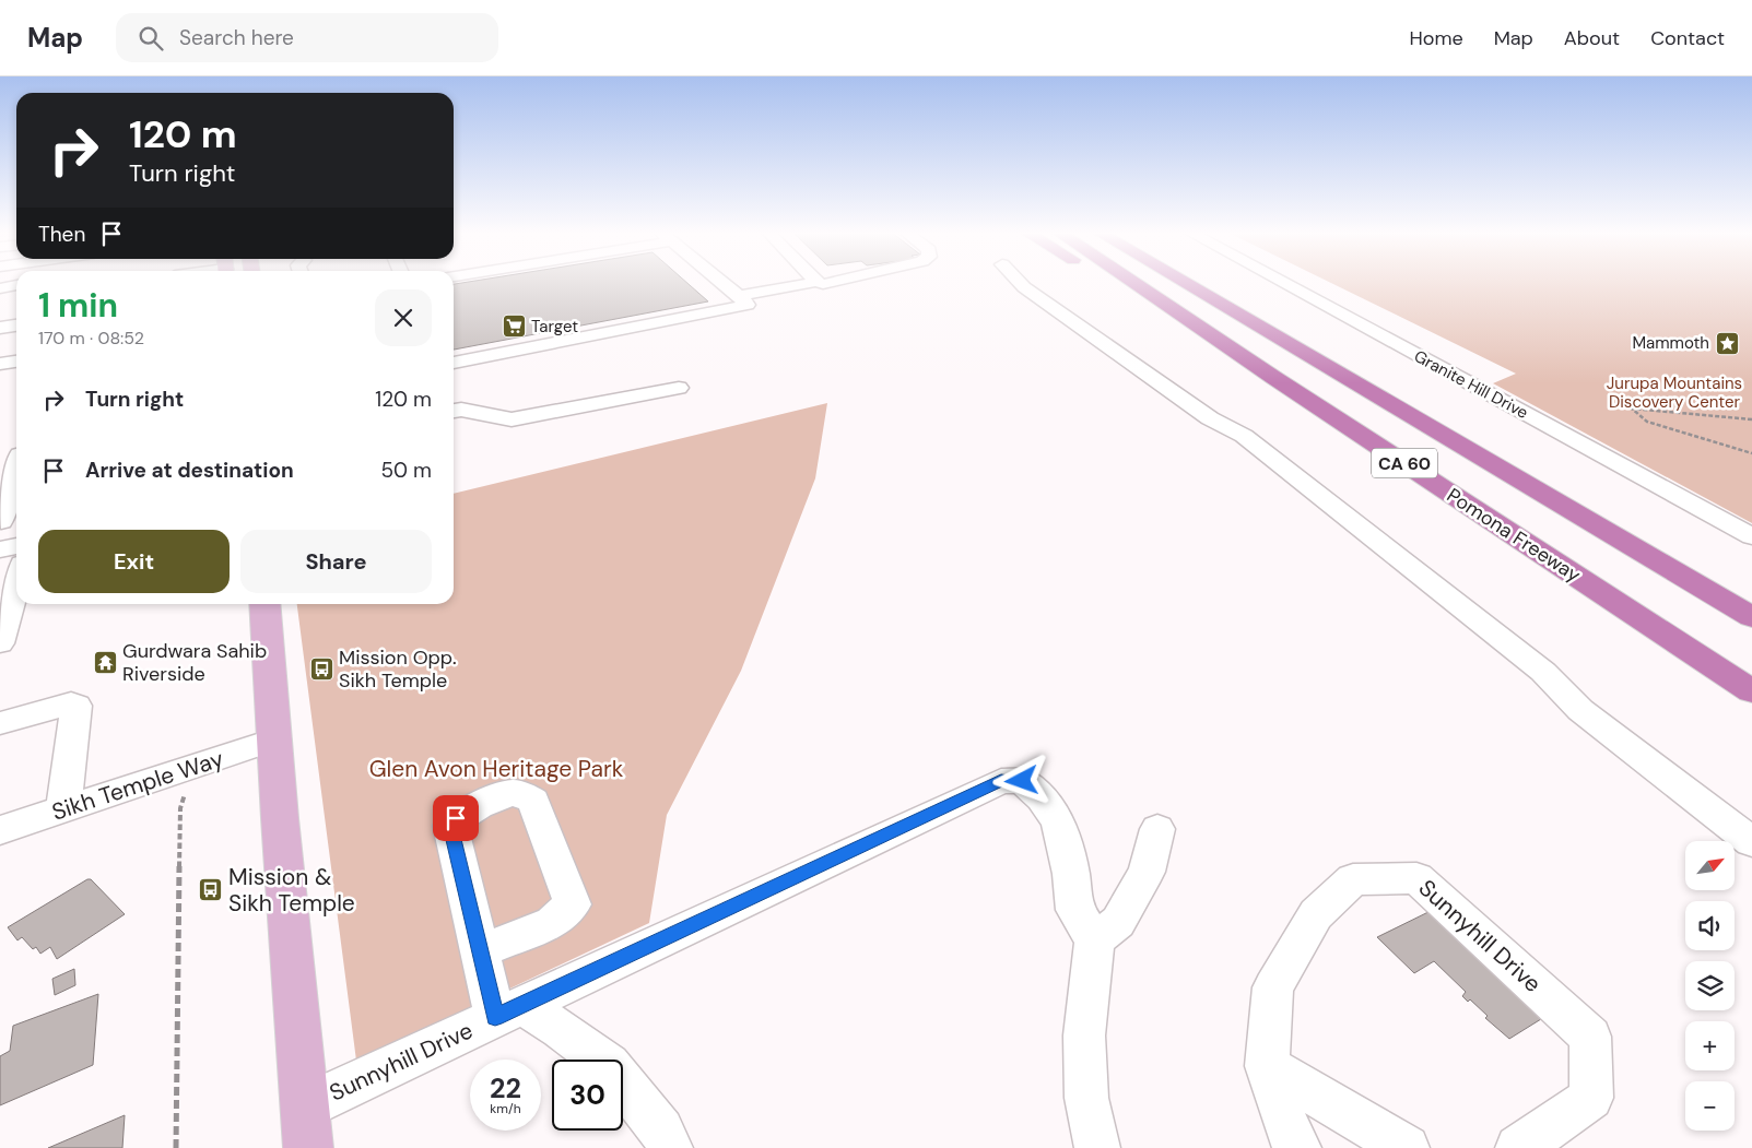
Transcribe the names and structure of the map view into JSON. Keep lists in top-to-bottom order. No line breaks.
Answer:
{"streets":{"highway":["CA 60","Pomona Freeway"],"street":["Granite Hill Drive","Sikh Temple Way","Sunnyhill Drive"]},"parks":["Jurupa Mountains Discovery Center","Glen Avon Heritage Park"],"places":{"supermarket":["Target"],"place":["Mammoth"],"temple":["Gurdwara Sahib Riverside"],"bus stop":["Mission Opp. Sikh Temple","Mission & Sikh Temple"]},"north":"top right","page":{"header":"Map","search":"Search here","nav":["Home","Map","About","Contact"],"turn":["120 m","Turn right"],"then":"Then","heading":["1 min","170 m · 08:52"],"list":[{"name":"Turn right","value":"120 m"},{"name":"Arrive at destination","value":"50 m"}],"buttons":["Exit","Share"],"map_buttons":["+","−"],"speed":"22 km/h","limit":"30"}}
